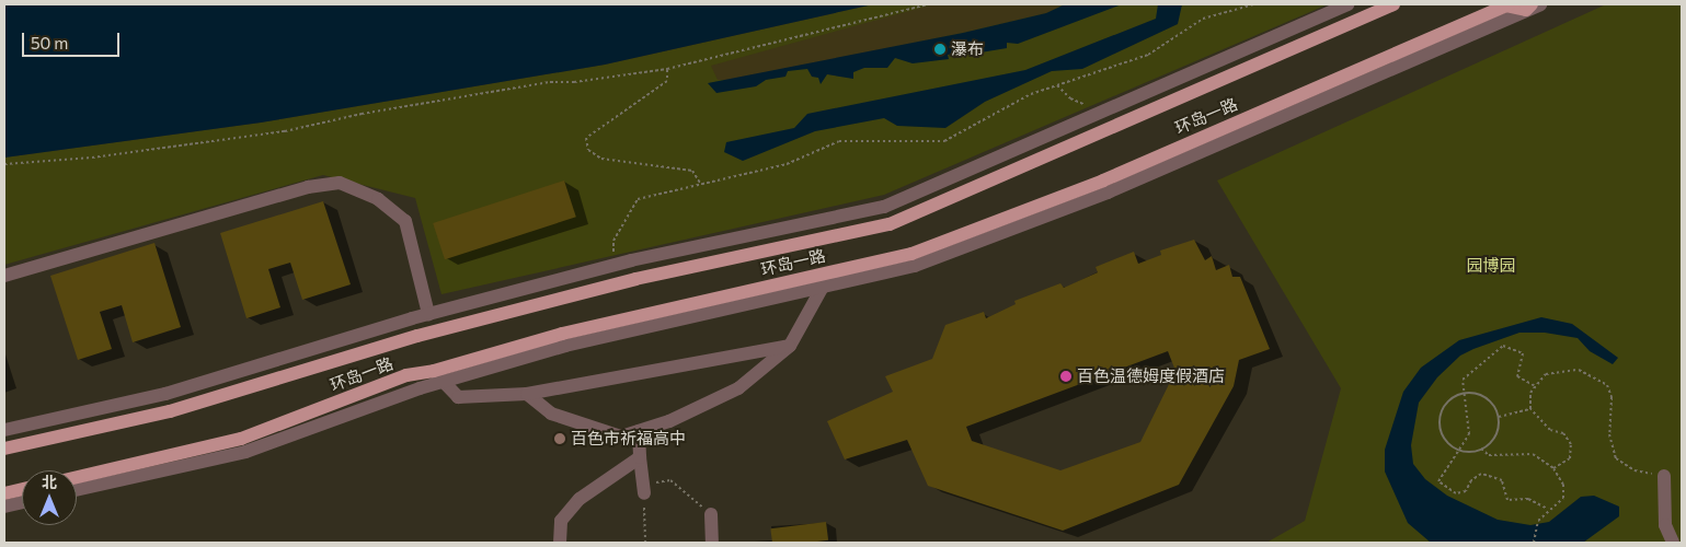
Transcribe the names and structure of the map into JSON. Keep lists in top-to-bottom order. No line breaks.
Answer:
{"streets":{"main road":["环岛一路"]},"parks":["园博园"],"places":["瀑布","百色温德姆度假酒店","百色市祈福高中"],"scale_bar":"50 m","north":"top"}
